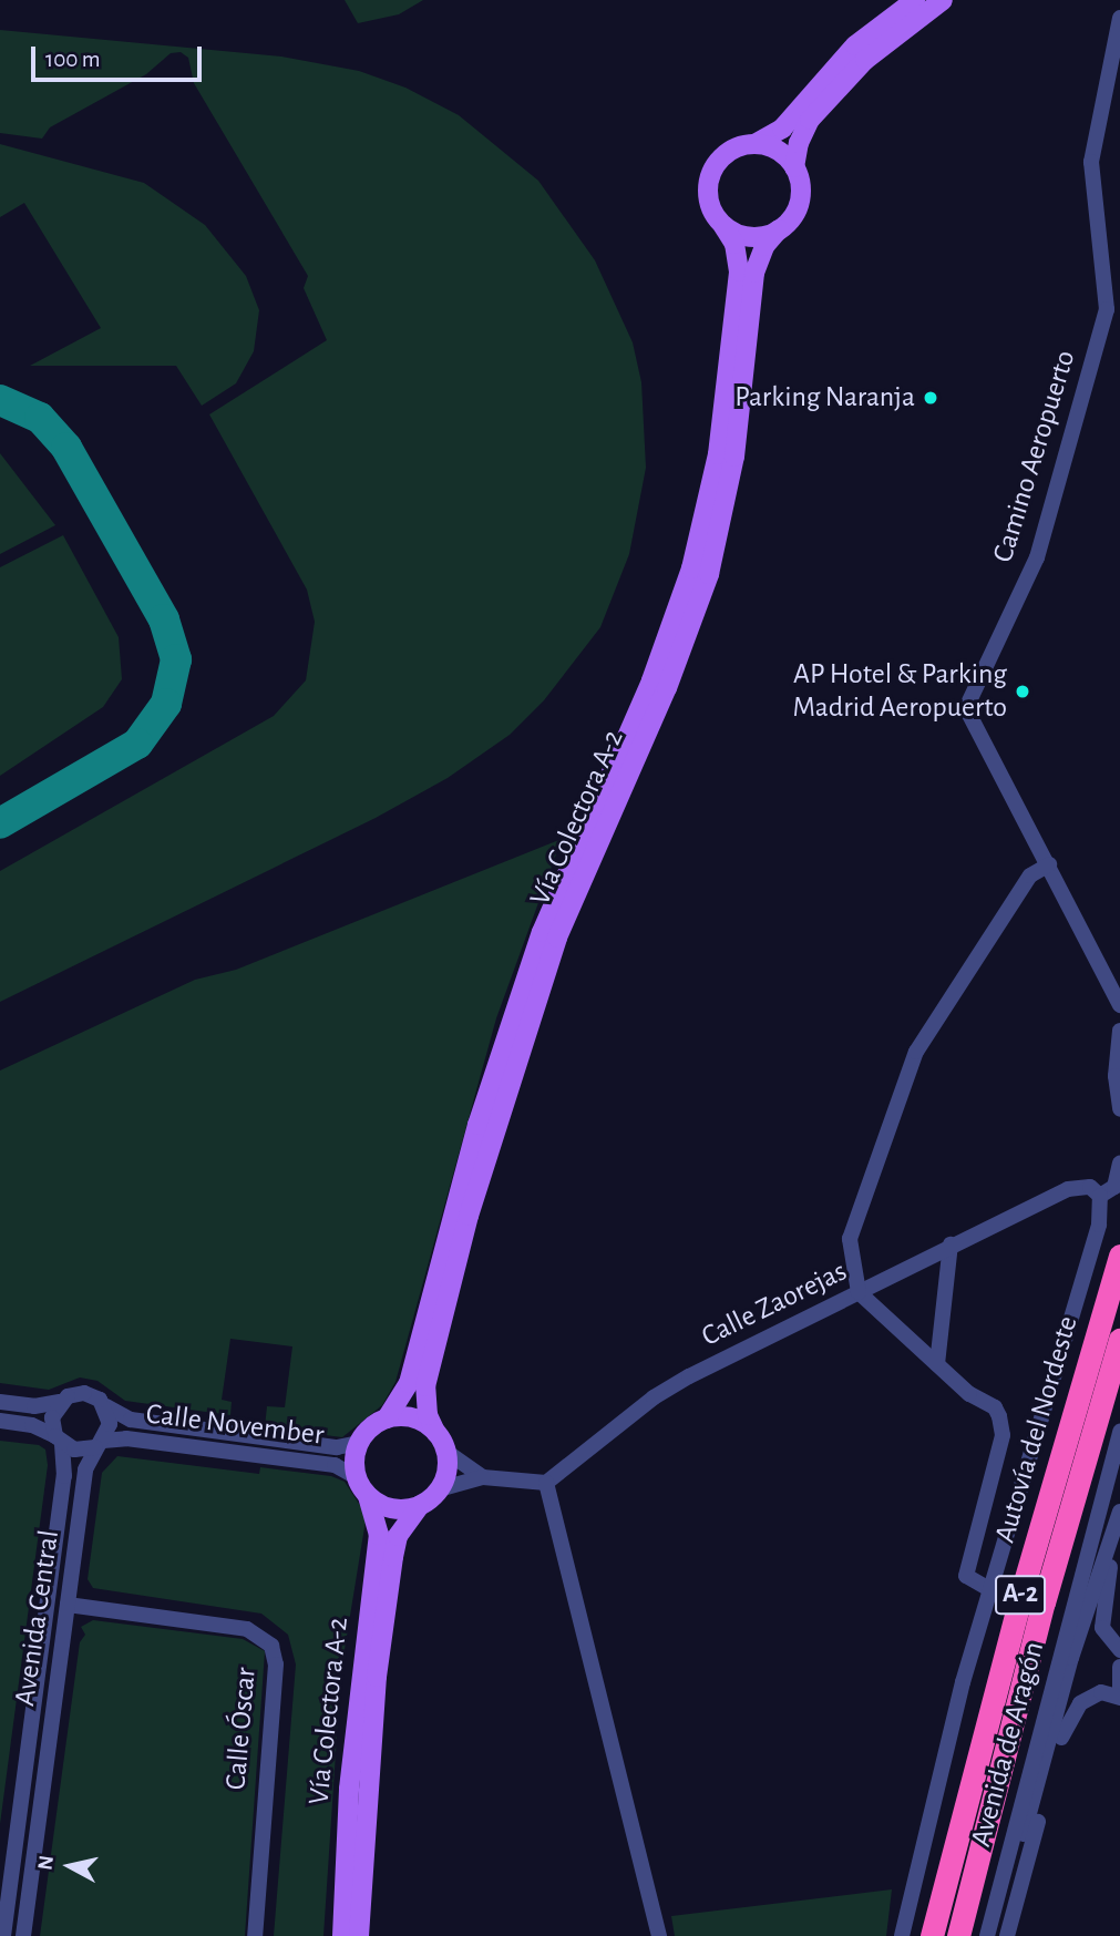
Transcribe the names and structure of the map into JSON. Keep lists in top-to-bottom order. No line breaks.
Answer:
{"streets":{"highway":["Autovía del Nordeste","A-2"],"main road":["Vía Colectora A-2"],"street":["Camino Aeropuerto","Calle Zaorejas","Calle November","Avenida Central","Calle Óscar","Avenida de Aragón"]},"crossings":[["Vía Colectora A-2","Calle November"],["Calle November","Avenida Central"],["Avenida Central","Calle Óscar"]],"places":["Parking Naranja","AP Hotel & Parking Madrid Aeropuerto"],"scale_bar":"100 m","north":"left"}
